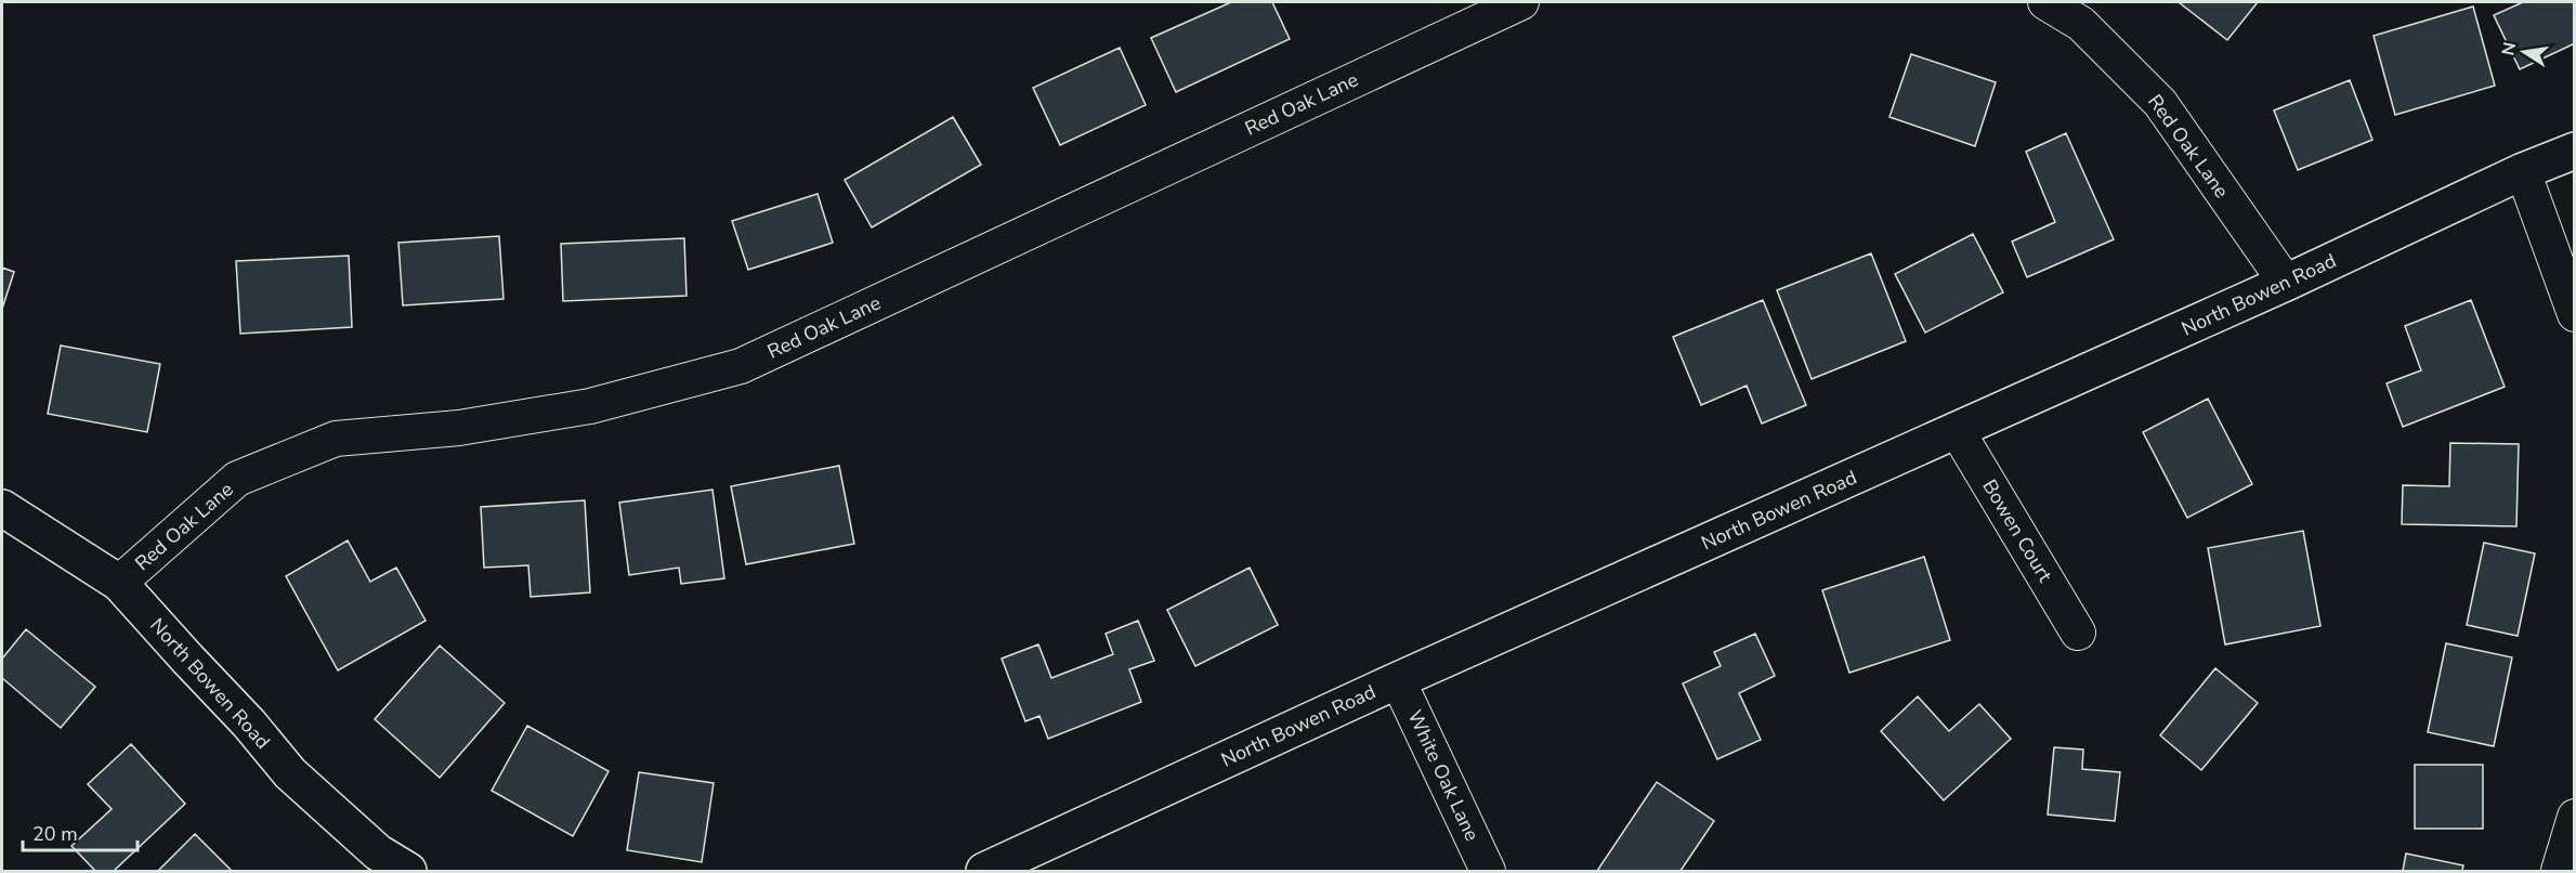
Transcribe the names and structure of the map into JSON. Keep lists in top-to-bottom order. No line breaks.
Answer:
{"streets":{"street":["Red Oak Lane","North Bowen Road","Bowen Court","White Oak Lane"]},"crossings":[["Red Oak Lane","North Bowen Road"],["North Bowen Road","Bowen Court"],["North Bowen Road","White Oak Lane"]],"scale_bar":"20 m","north":"left"}
